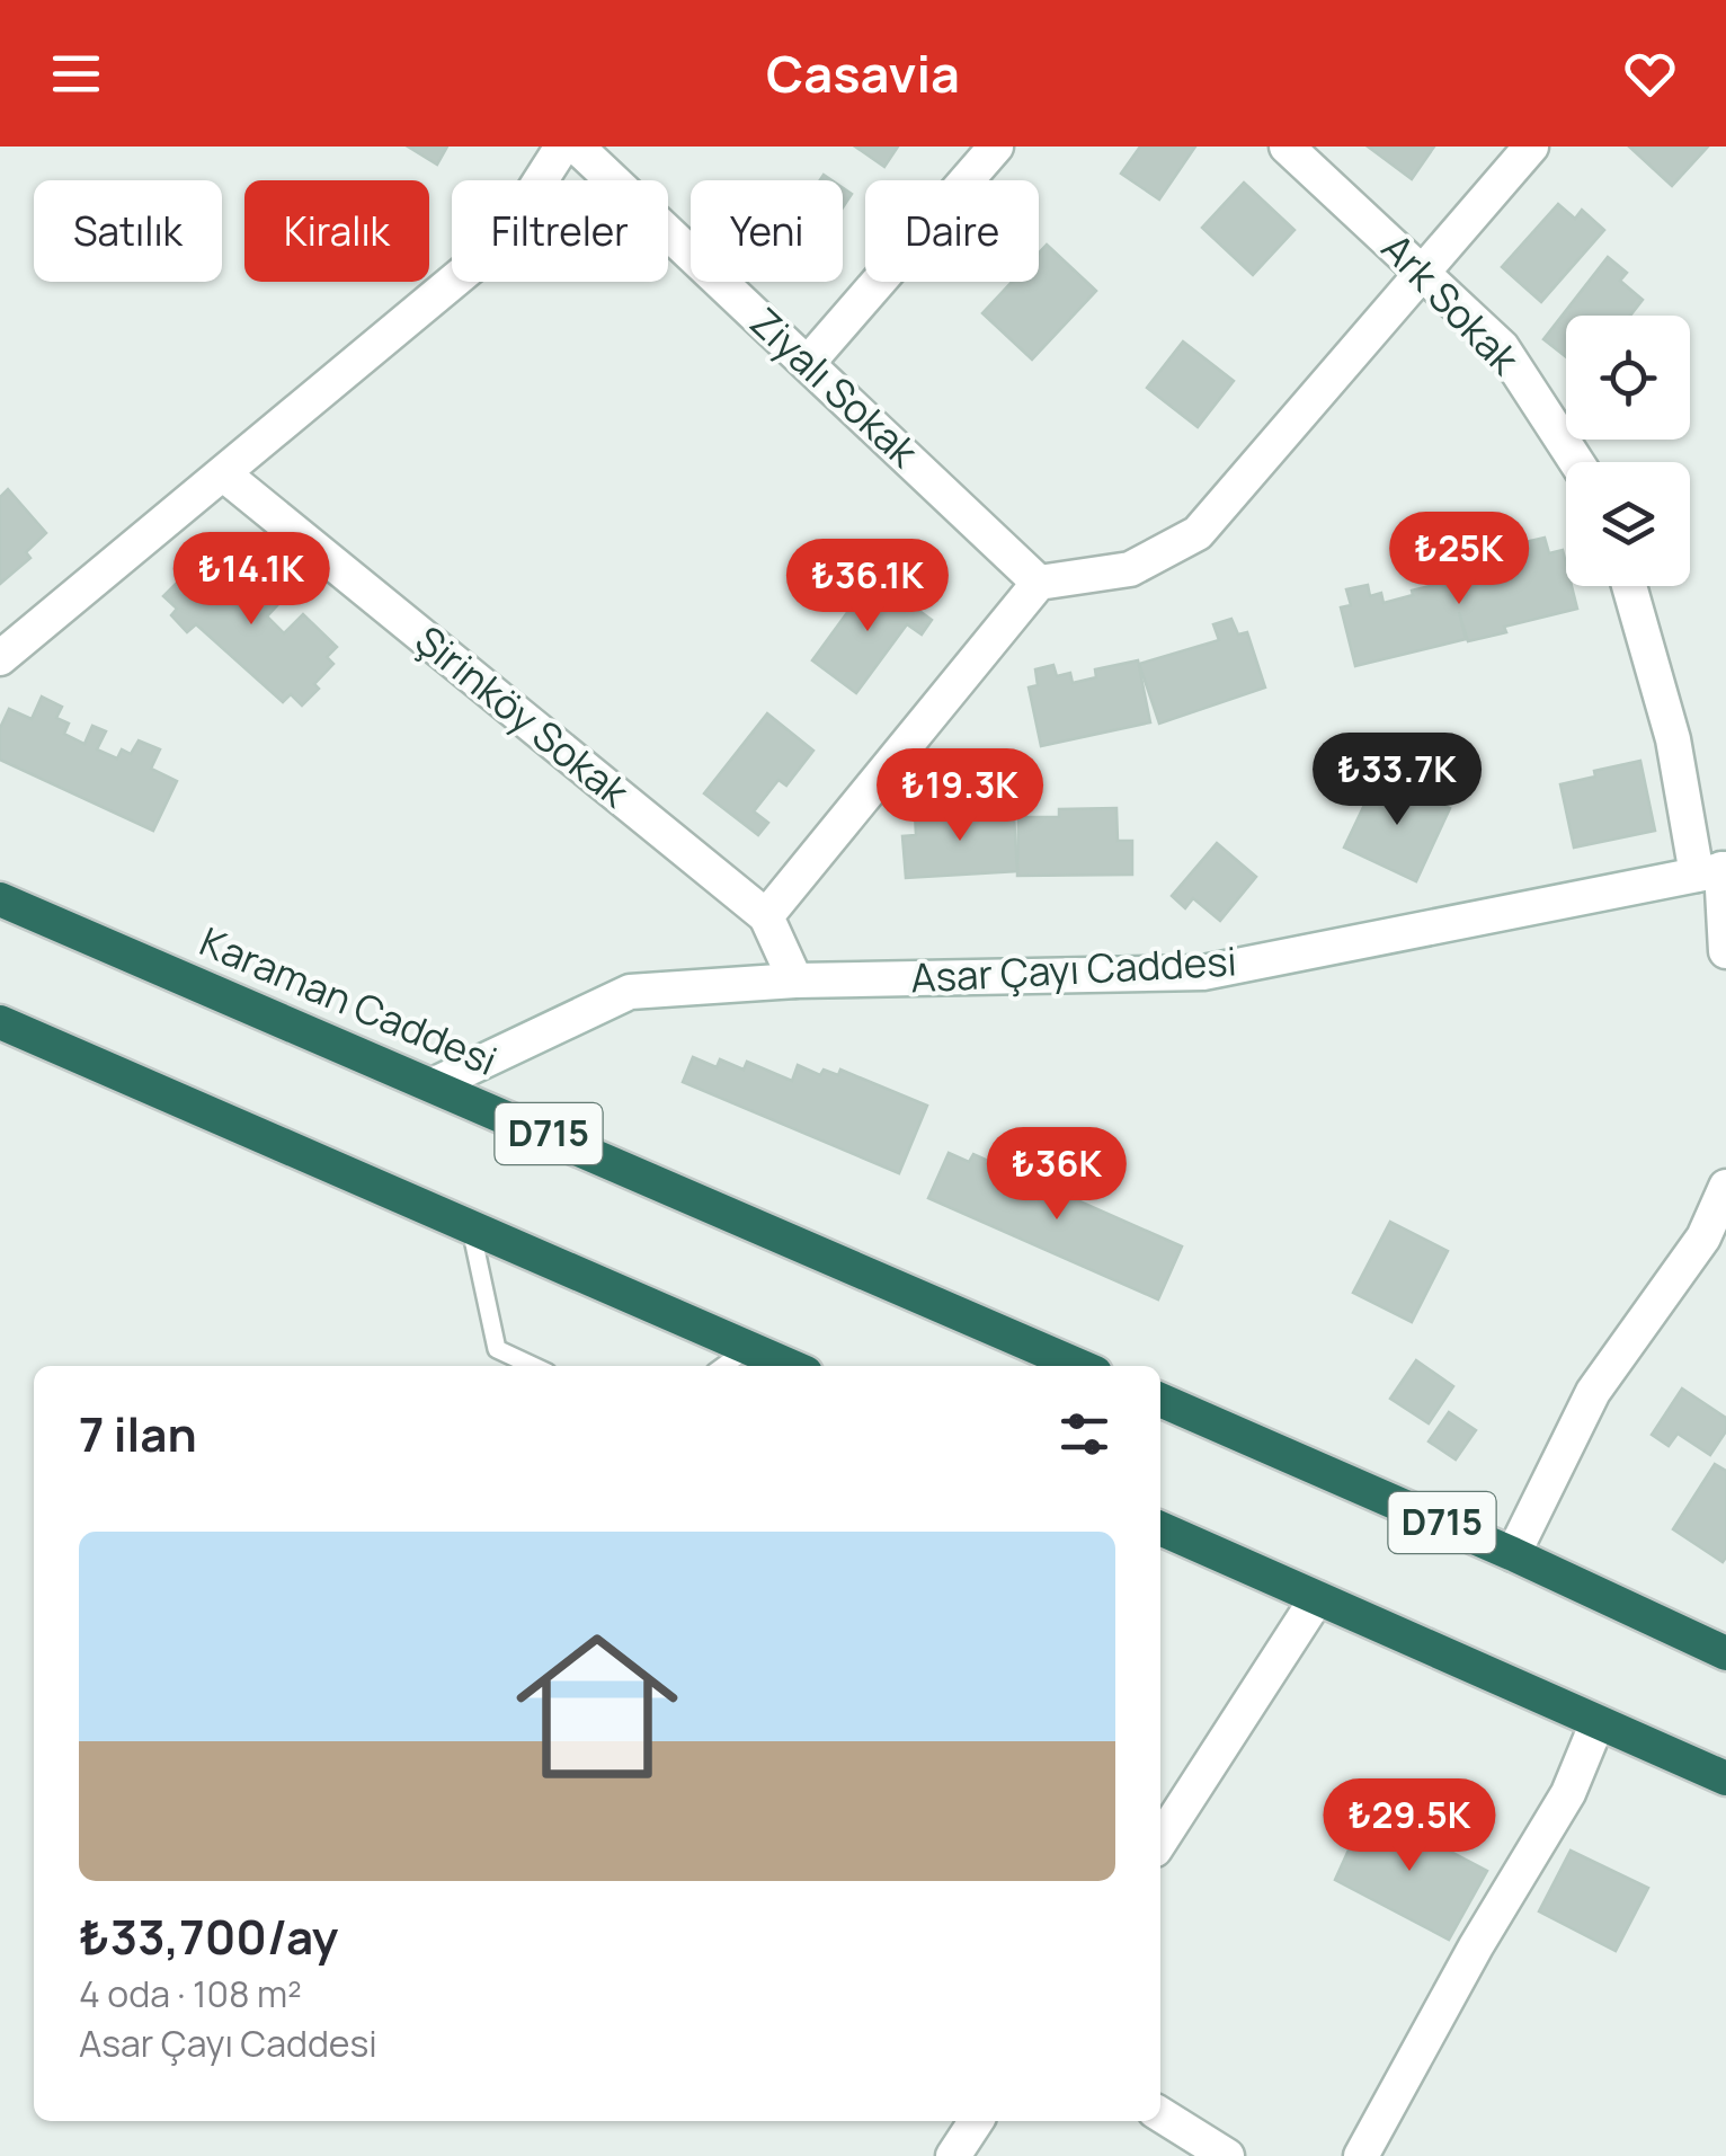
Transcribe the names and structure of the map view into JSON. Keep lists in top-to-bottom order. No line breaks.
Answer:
{"streets":{"highway":["Karaman Caddesi","D715"],"street":["Ark Sokak","Ziyalı Sokak","Şirinköy Sokak","Asar Çayı Caddesi"]},"crossings":[["Asar Çayı Caddesi","Karaman Caddesi"]],"page":{"header":"Casavia","chip":["Satılık","Kiralık","Filtreler","Yeni","Daire"],"price":["₺25K","₺14.1K","₺36.1K","₺33.7K","₺19.3K","₺36K","₺29.5K"],"heading":"7 ilan","list":[{"name":"₺33,700/ay","note":"4 oda · 108 m² · Asar Çayı Caddesi"}]}}
